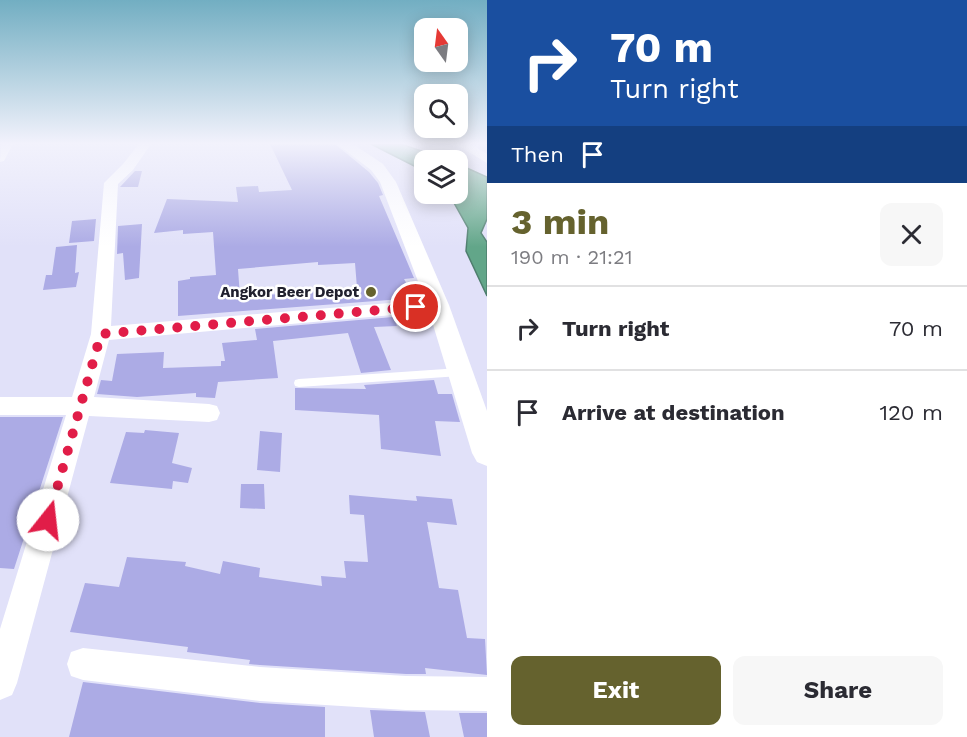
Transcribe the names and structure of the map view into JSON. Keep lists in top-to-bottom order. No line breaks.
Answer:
{"places":["Angkor Beer Depot"],"north":"top","page":{"turn":["70 m","Turn right"],"then":"Then","heading":["3 min","190 m · 21:21"],"list":[{"name":"Turn right","value":"70 m"},{"name":"Arrive at destination","value":"120 m"}],"buttons":["Exit","Share"]}}
